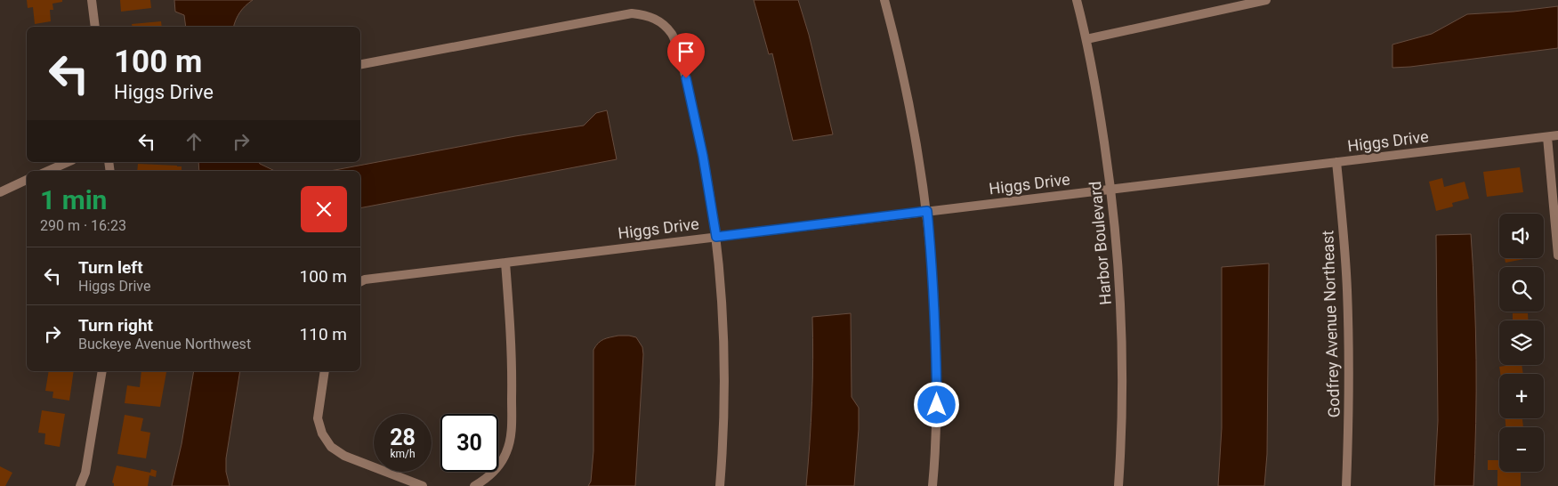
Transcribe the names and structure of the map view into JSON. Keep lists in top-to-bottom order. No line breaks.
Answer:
{"streets":{"street":["Higgs Drive","Harbor Boulevard","Godfrey Avenue Northeast"]},"crossings":[["Higgs Drive","Harbor Boulevard"],["Higgs Drive","Godfrey Avenue Northeast"]],"page":{"turn":["100 m","Higgs Drive"],"heading":["1 min","290 m · 16:23"],"map_buttons":["+","−"],"list":[{"name":"Turn left","note":"Higgs Drive","value":"100 m"},{"name":"Turn right","note":"Buckeye Avenue Northwest","value":"110 m"}],"speed":"28 km/h","limit":"30"}}
